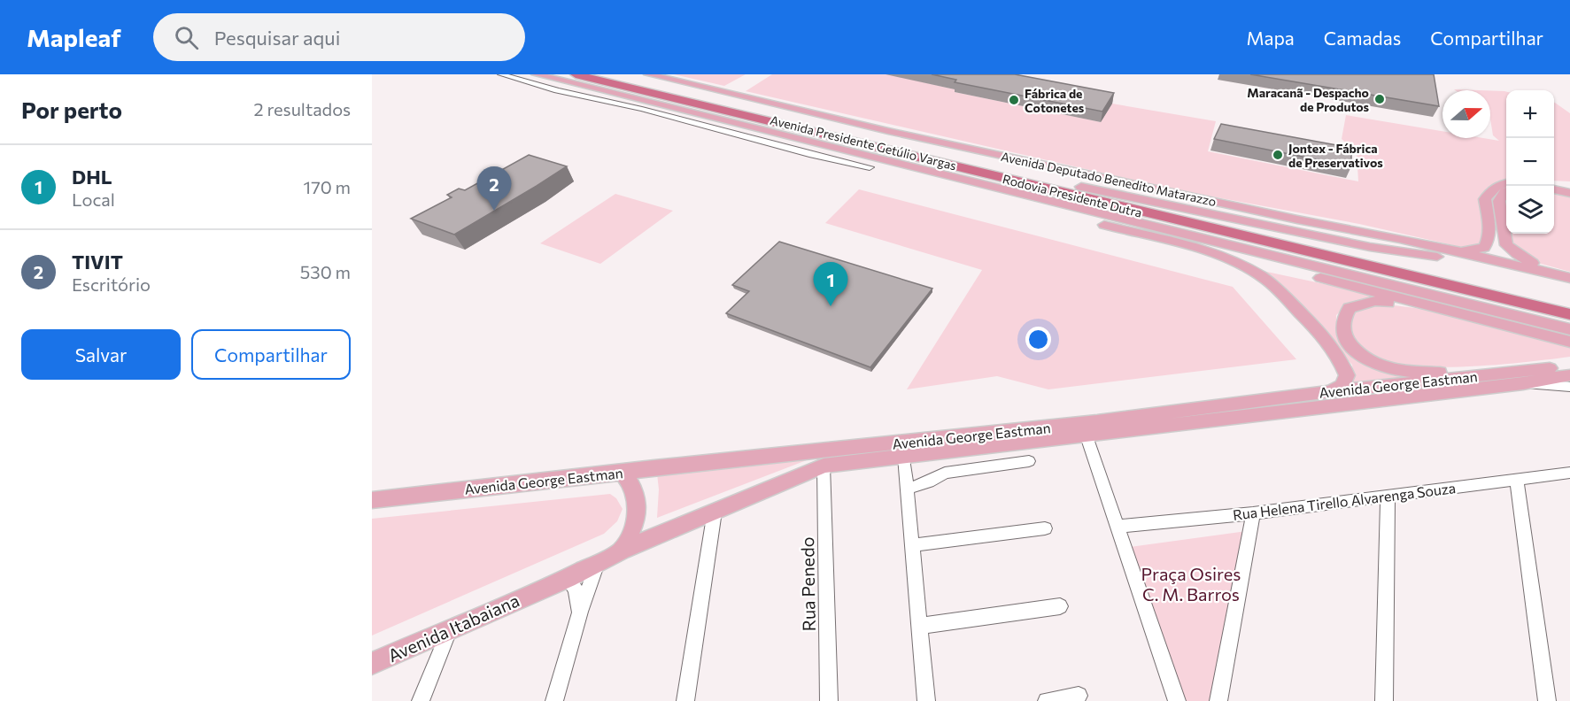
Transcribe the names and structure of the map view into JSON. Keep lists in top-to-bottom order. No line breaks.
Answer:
{"streets":{"highway":["Rodovia Presidente Dutra"],"main road":["Avenida Presidente Getúlio Vargas","Avenida Deputado Benedito Matarazzo","Avenida George Eastman","Avenida Itabaiana"],"street":["Rua Helena Tirello Alvarenga Souza","Rua Penedo"]},"crossings":[["Avenida Deputado Benedito Matarazzo","Rodovia Presidente Dutra"],["Avenida George Eastman","Rua Penedo"],["Avenida George Eastman","Avenida Itabaiana"]],"parks":["Praça Osires C. M. Barros"],"places":["Maracanã - Despacho de Produtos","Fábrica de Cotonetes","Jontex - Fábrica de Preservativos"],"north":"right","page":{"header":"Mapleaf","search":"Pesquisar aqui","nav":["Mapa","Camadas","Compartilhar"],"heading":["Por perto","2 resultados"],"map_buttons":["+","−"],"list":[{"mark":"1","name":"DHL","note":"Local","value":"170 m"},{"mark":"2","name":"TIVIT","note":"Escritório","value":"530 m"}],"pins":["2","1"],"buttons":["Salvar","Compartilhar"]}}
